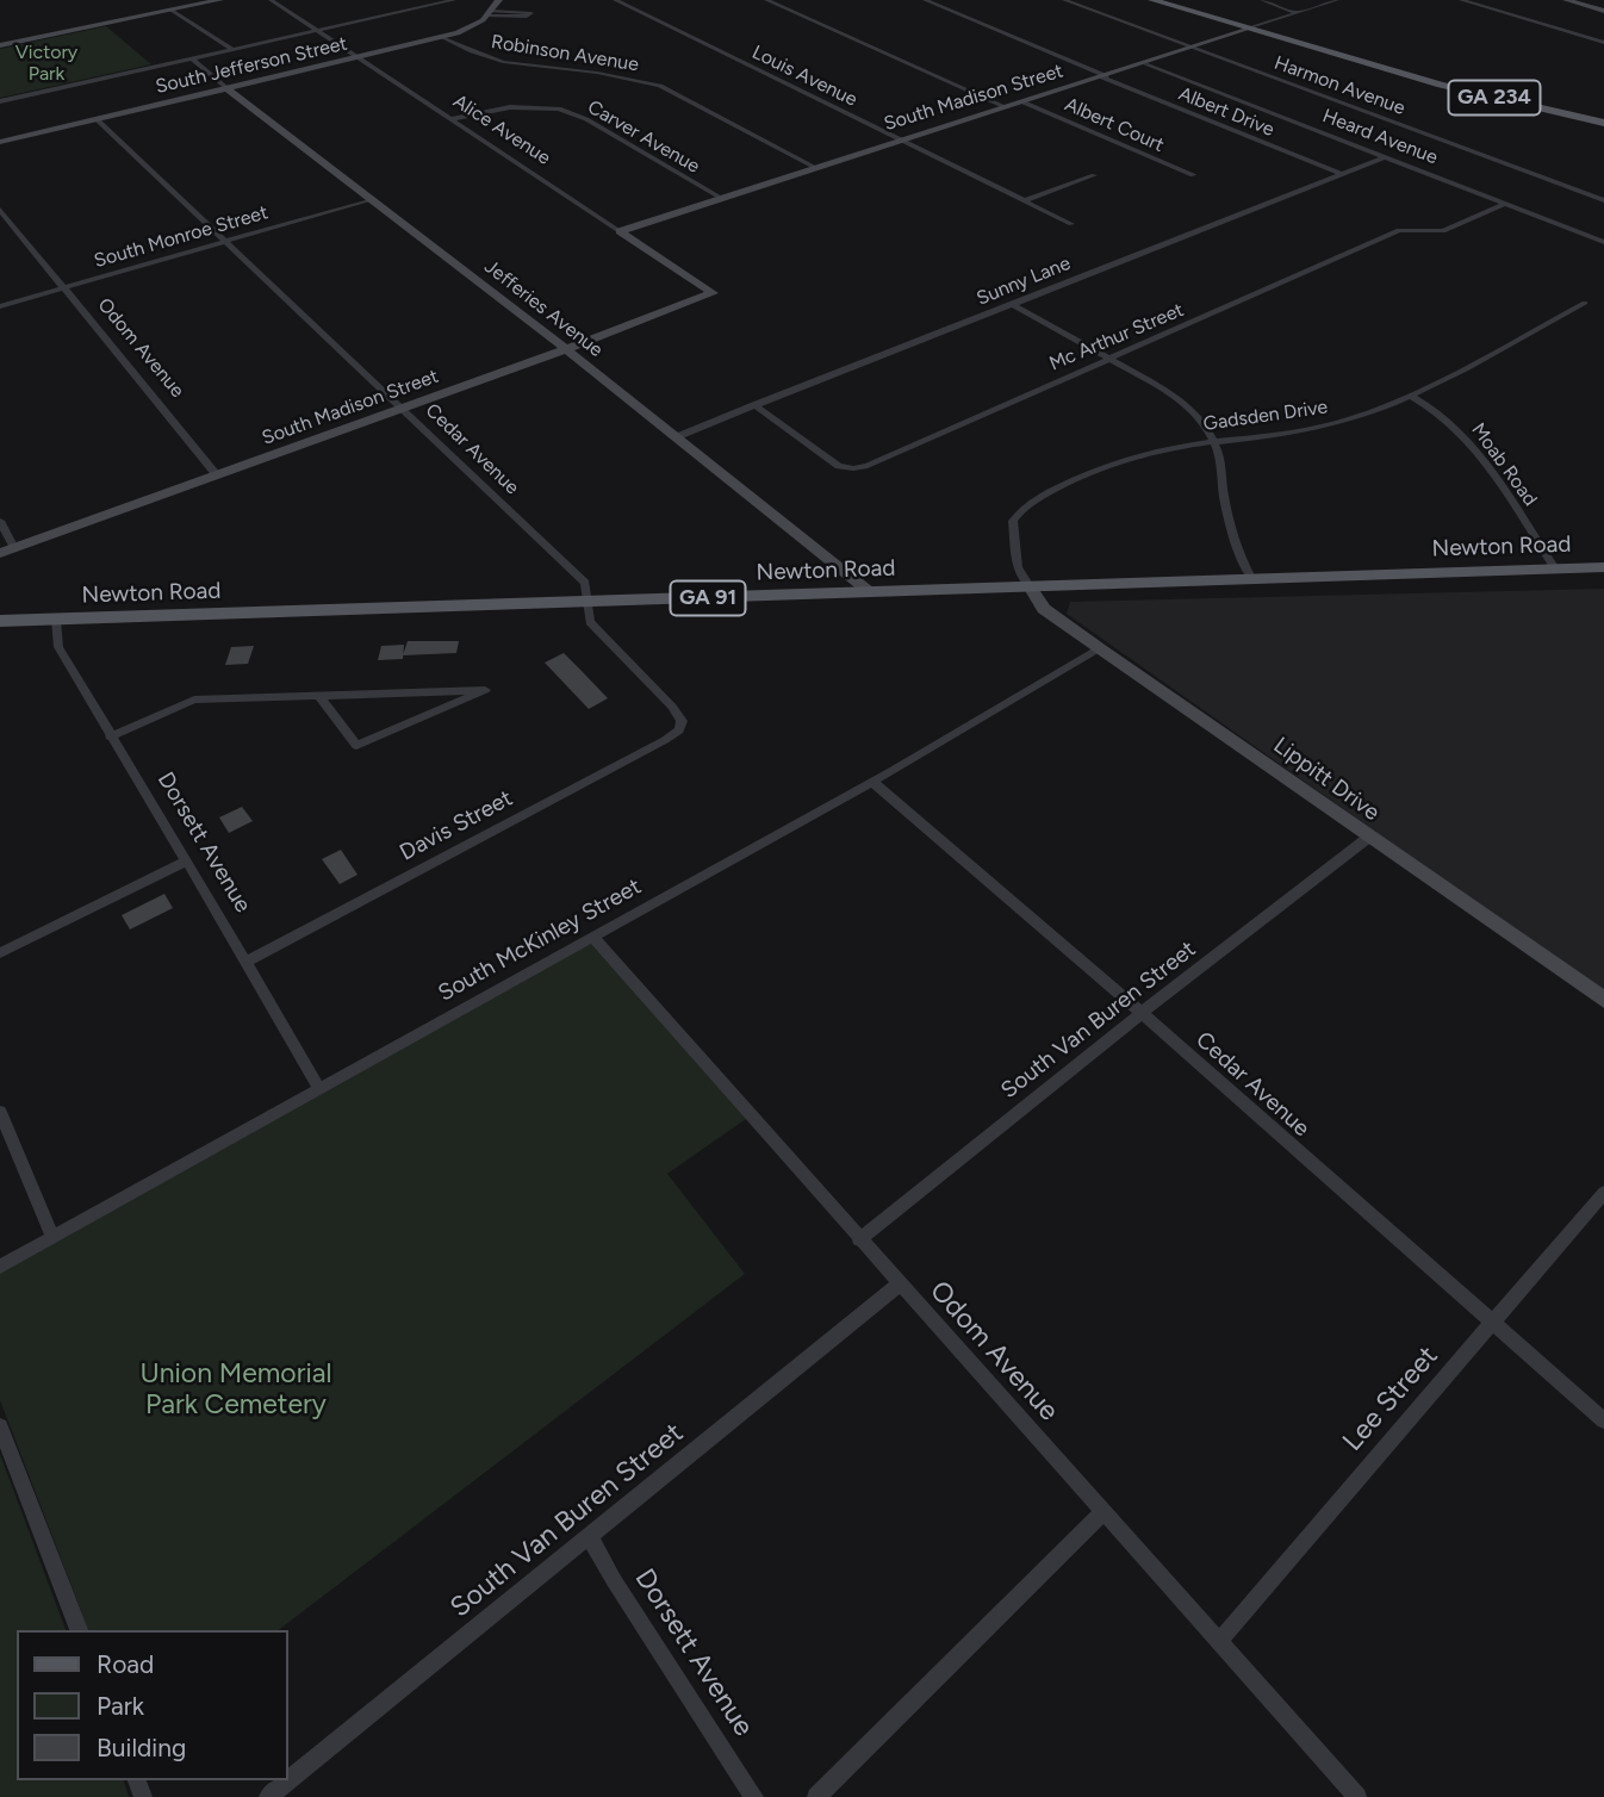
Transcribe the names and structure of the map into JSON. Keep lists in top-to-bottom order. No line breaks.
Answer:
{"streets":{"main road":["GA 234","Newton Road","GA 91"],"street":["Robinson Avenue","South Jefferson Street","Louis Avenue","Harmon Avenue","South Madison Street","Albert Drive","Albert Court","Alice Avenue","Carver Avenue","Heard Avenue","South Monroe Street","Sunny Lane","Jefferies Avenue","Mc Arthur Street","Odom Avenue","Gadsden Drive","Cedar Avenue","Moab Road","Lippitt Drive","Davis Street","Dorsett Avenue","South McKinley Street","South Van Buren Street","Lee Street"]},"crossings":[["Robinson Avenue","South Jefferson Street"],["Robinson Avenue","South Madison Street"],["South Jefferson Street","Alice Avenue"],["South Jefferson Street","Jefferies Avenue"],["South Jefferson Street","Cedar Avenue"],["Louis Avenue","South Madison Street"],["Harmon Avenue","South Madison Street"],["South Madison Street","GA 234"],["South Madison Street","Albert Drive"],["South Madison Street","Albert Court"],["South Madison Street","Alice Avenue"],["South Madison Street","Carver Avenue"],["South Madison Street","Heard Avenue"],["South Madison Street","Jefferies Avenue"],["South Madison Street","Odom Avenue"],["South Madison Street","Cedar Avenue"],["Albert Drive","Sunny Lane"],["Alice Avenue","Carver Avenue"],["Heard Avenue","Sunny Lane"],["Heard Avenue","Mc Arthur Street"],["South Monroe Street","Jefferies Avenue"],["South Monroe Street","Odom Avenue"],["South Monroe Street","Cedar Avenue"],["Sunny Lane","Jefferies Avenue"],["Sunny Lane","Mc Arthur Street"],["Jefferies Avenue","Newton Road"],["Odom Avenue","South McKinley Street"],["Odom Avenue","South Van Buren Street"],["Odom Avenue","Lee Street"],["Gadsden Drive","Moab Road"],["Gadsden Drive","Newton Road"],["Gadsden Drive","Lippitt Drive"],["Cedar Avenue","Newton Road"],["Cedar Avenue","Davis Street"],["Cedar Avenue","South McKinley Street"],["Cedar Avenue","South Van Buren Street"],["Cedar Avenue","Lee Street"],["Moab Road","Newton Road"],["Newton Road","Lippitt Drive"],["Newton Road","Dorsett Avenue"],["Lippitt Drive","South McKinley Street"],["Lippitt Drive","South Van Buren Street"],["Davis Street","Dorsett Avenue"],["Dorsett Avenue","South McKinley Street"],["Dorsett Avenue","South Van Buren Street"]],"parks":["Victory Park","Union Memorial Park Cemetery"],"legend":["Road","Park","Building"]}
